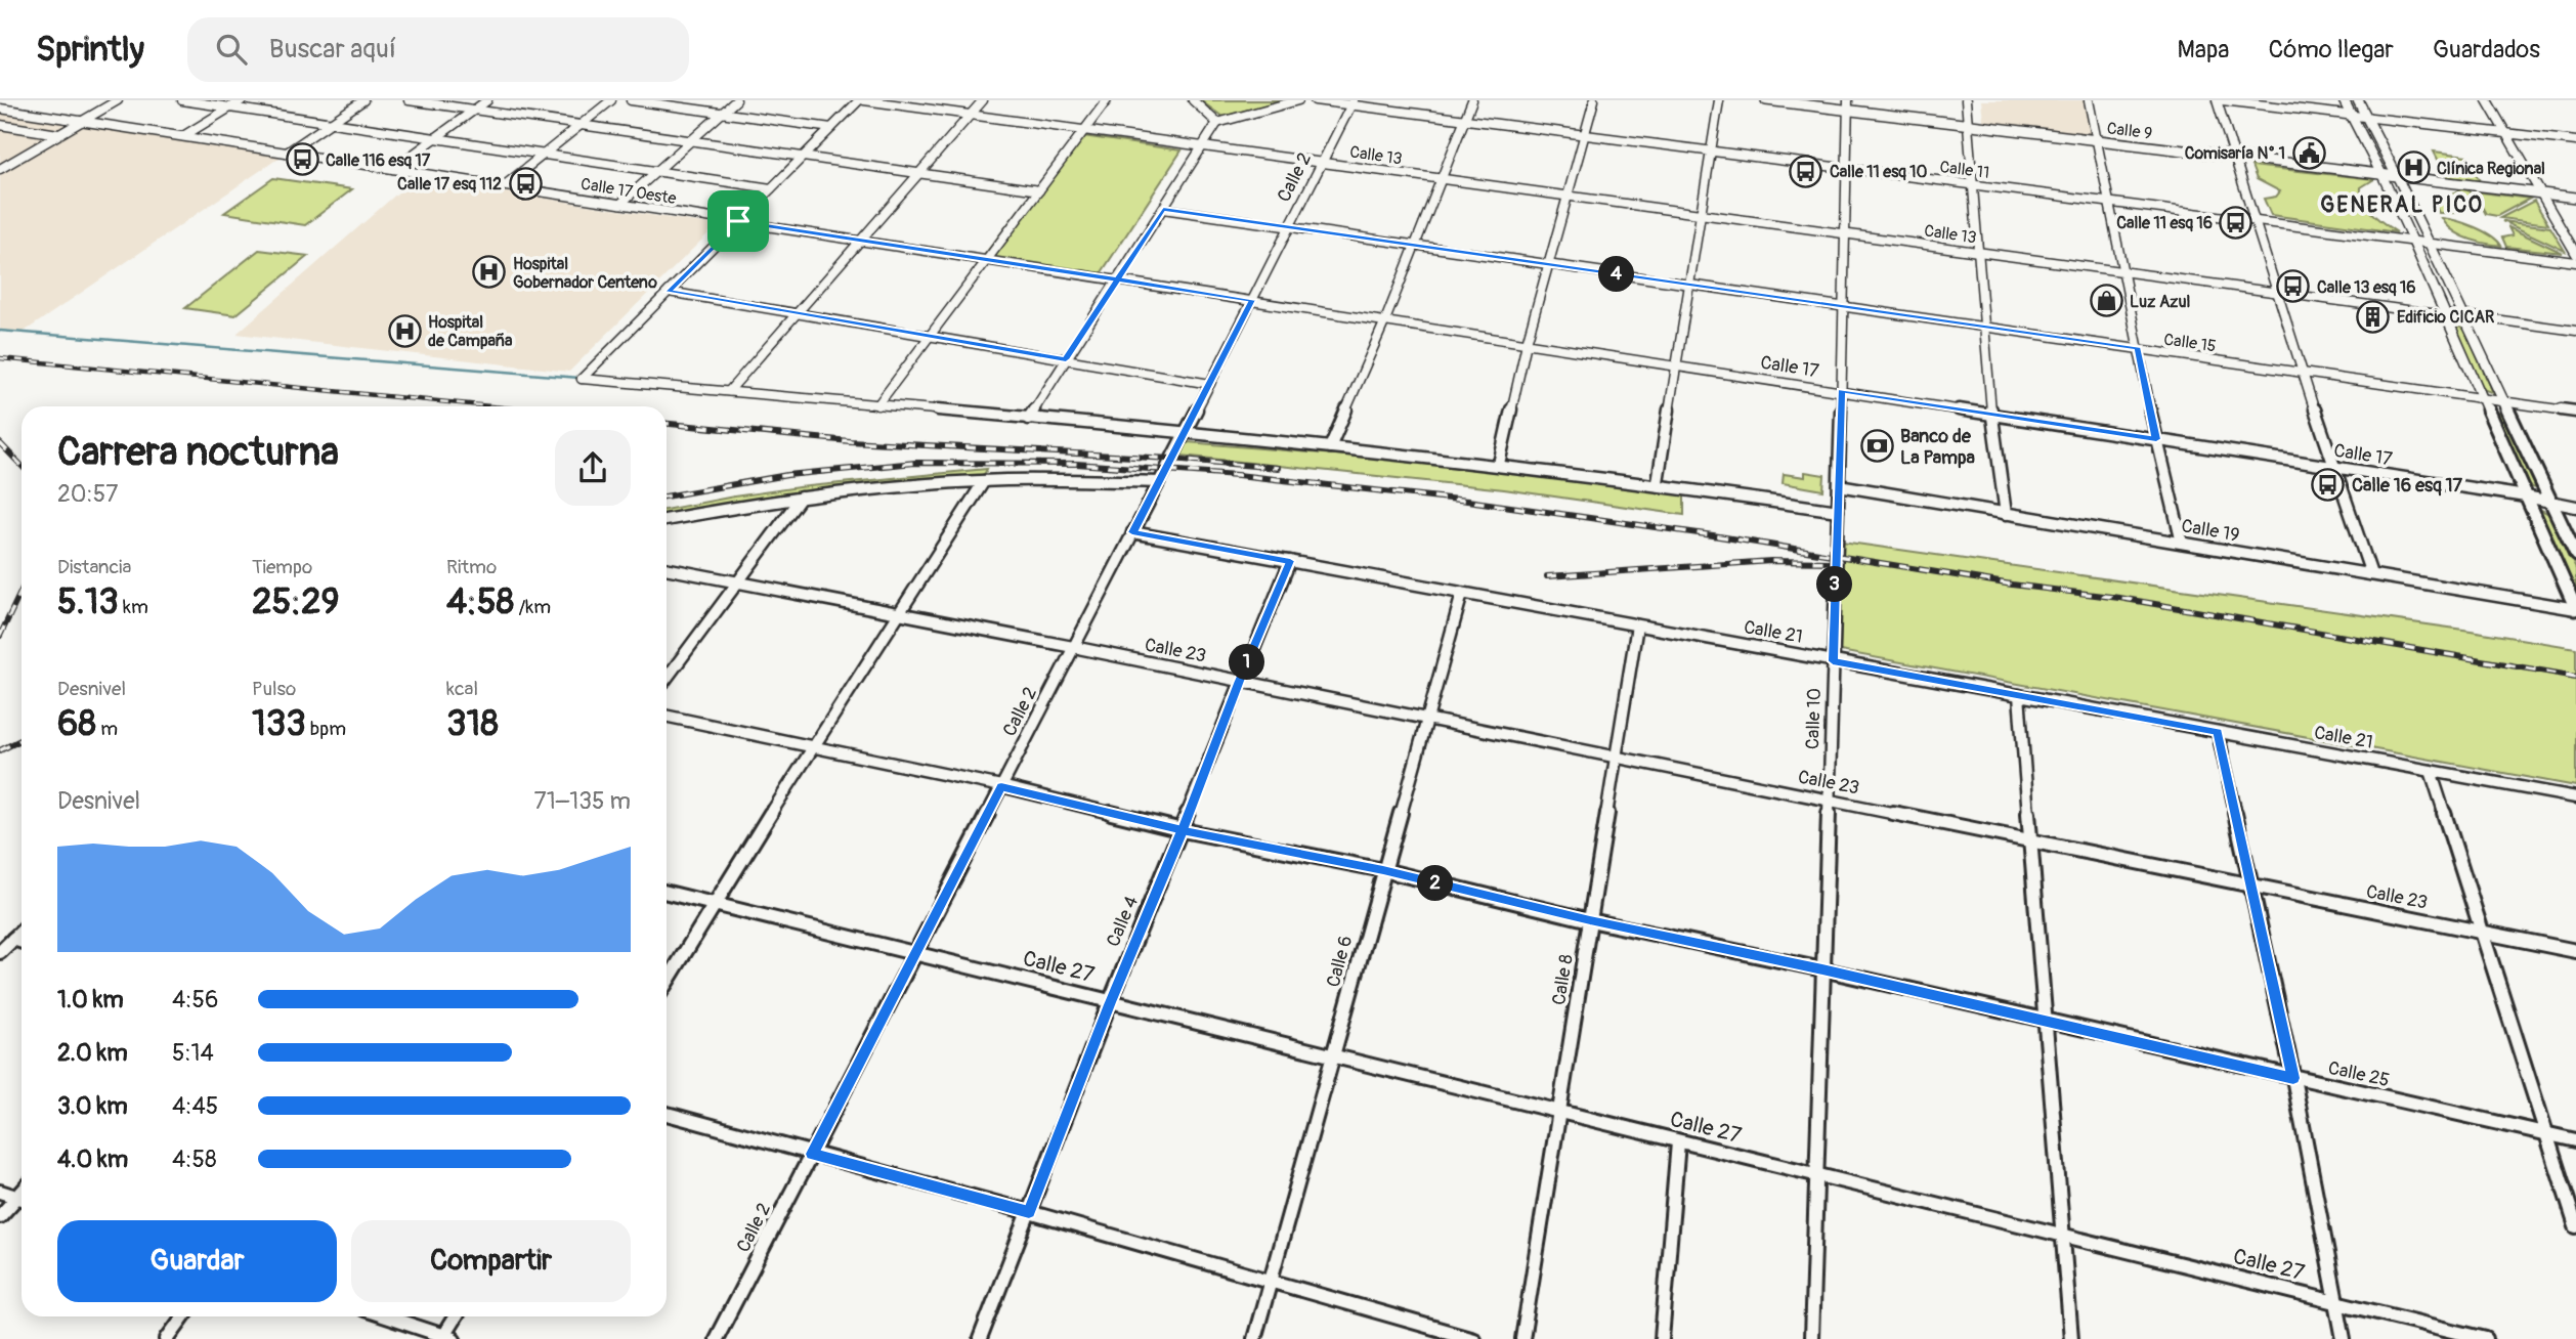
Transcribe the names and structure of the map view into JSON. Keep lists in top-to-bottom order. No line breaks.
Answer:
{"streets":{"main road":["Calle 9"],"street":["Calle 13","Calle 11","Calle 2","Calle 17 Oeste","Calle 15","Calle 17","Calle 19","Calle 21","Calle 23","Calle 10","Calle 4","Calle 6","Calle 27","Calle 8","Calle 25"]},"crossings":[["Calle 9","Calle 10"],["Calle 13","Calle 2"],["Calle 13","Calle 10"],["Calle 11","Calle 2"],["Calle 11","Calle 10"],["Calle 2","Calle 17 Oeste"],["Calle 2","Calle 15"],["Calle 2","Calle 17"],["Calle 2","Calle 21"],["Calle 2","Calle 23"],["Calle 2","Calle 27"],["Calle 2","Calle 25"],["Calle 17 Oeste","Calle 17"],["Calle 15","Calle 10"],["Calle 17","Calle 10"],["Calle 19","Calle 10"],["Calle 21","Calle 10"],["Calle 21","Calle 4"],["Calle 21","Calle 6"],["Calle 21","Calle 8"],["Calle 23","Calle 10"],["Calle 23","Calle 4"],["Calle 23","Calle 6"],["Calle 23","Calle 8"],["Calle 10","Calle 27"],["Calle 10","Calle 25"],["Calle 4","Calle 27"],["Calle 4","Calle 25"],["Calle 6","Calle 27"],["Calle 6","Calle 25"],["Calle 27","Calle 8"],["Calle 8","Calle 25"]],"districts":["GENERAL PICO"],"places":{"public building":["Comisaría N° 1"],"bus stop":["Calle 116 esq 17","Calle 11 esq 10","Calle 17 esq 112","Calle 11 esq 16","Calle 13 esq 16","Calle 16 esq 17"],"hospital":["Clínica Regional","Hospital Gobernador Centeno","Hospital de Campaña"],"shop":["Luz Azul"],"building":["Edificio CICAR"],"bank":["Banco de La Pampa"]},"page":{"header":"Sprintly","search":"Buscar aquí","nav":["Mapa","Cómo llegar","Guardados"],"pins":["4","3","1","2"],"heading":["Carrera nocturna","20:57"],"stats":[["Distancia","5.13 km"],["Tiempo","25:29"],["Ritmo","4:58 /km"],["Desnivel","68 m"],["Pulso","133 bpm"],["kcal","318"]],"chart":["Desnivel","71–135 m"],"list":[{"name":"1.0 km","note":"4:56"},{"name":"2.0 km","note":"5:14"},{"name":"3.0 km","note":"4:45"},{"name":"4.0 km","note":"4:58"}],"buttons":["Guardar","Compartir"]}}
